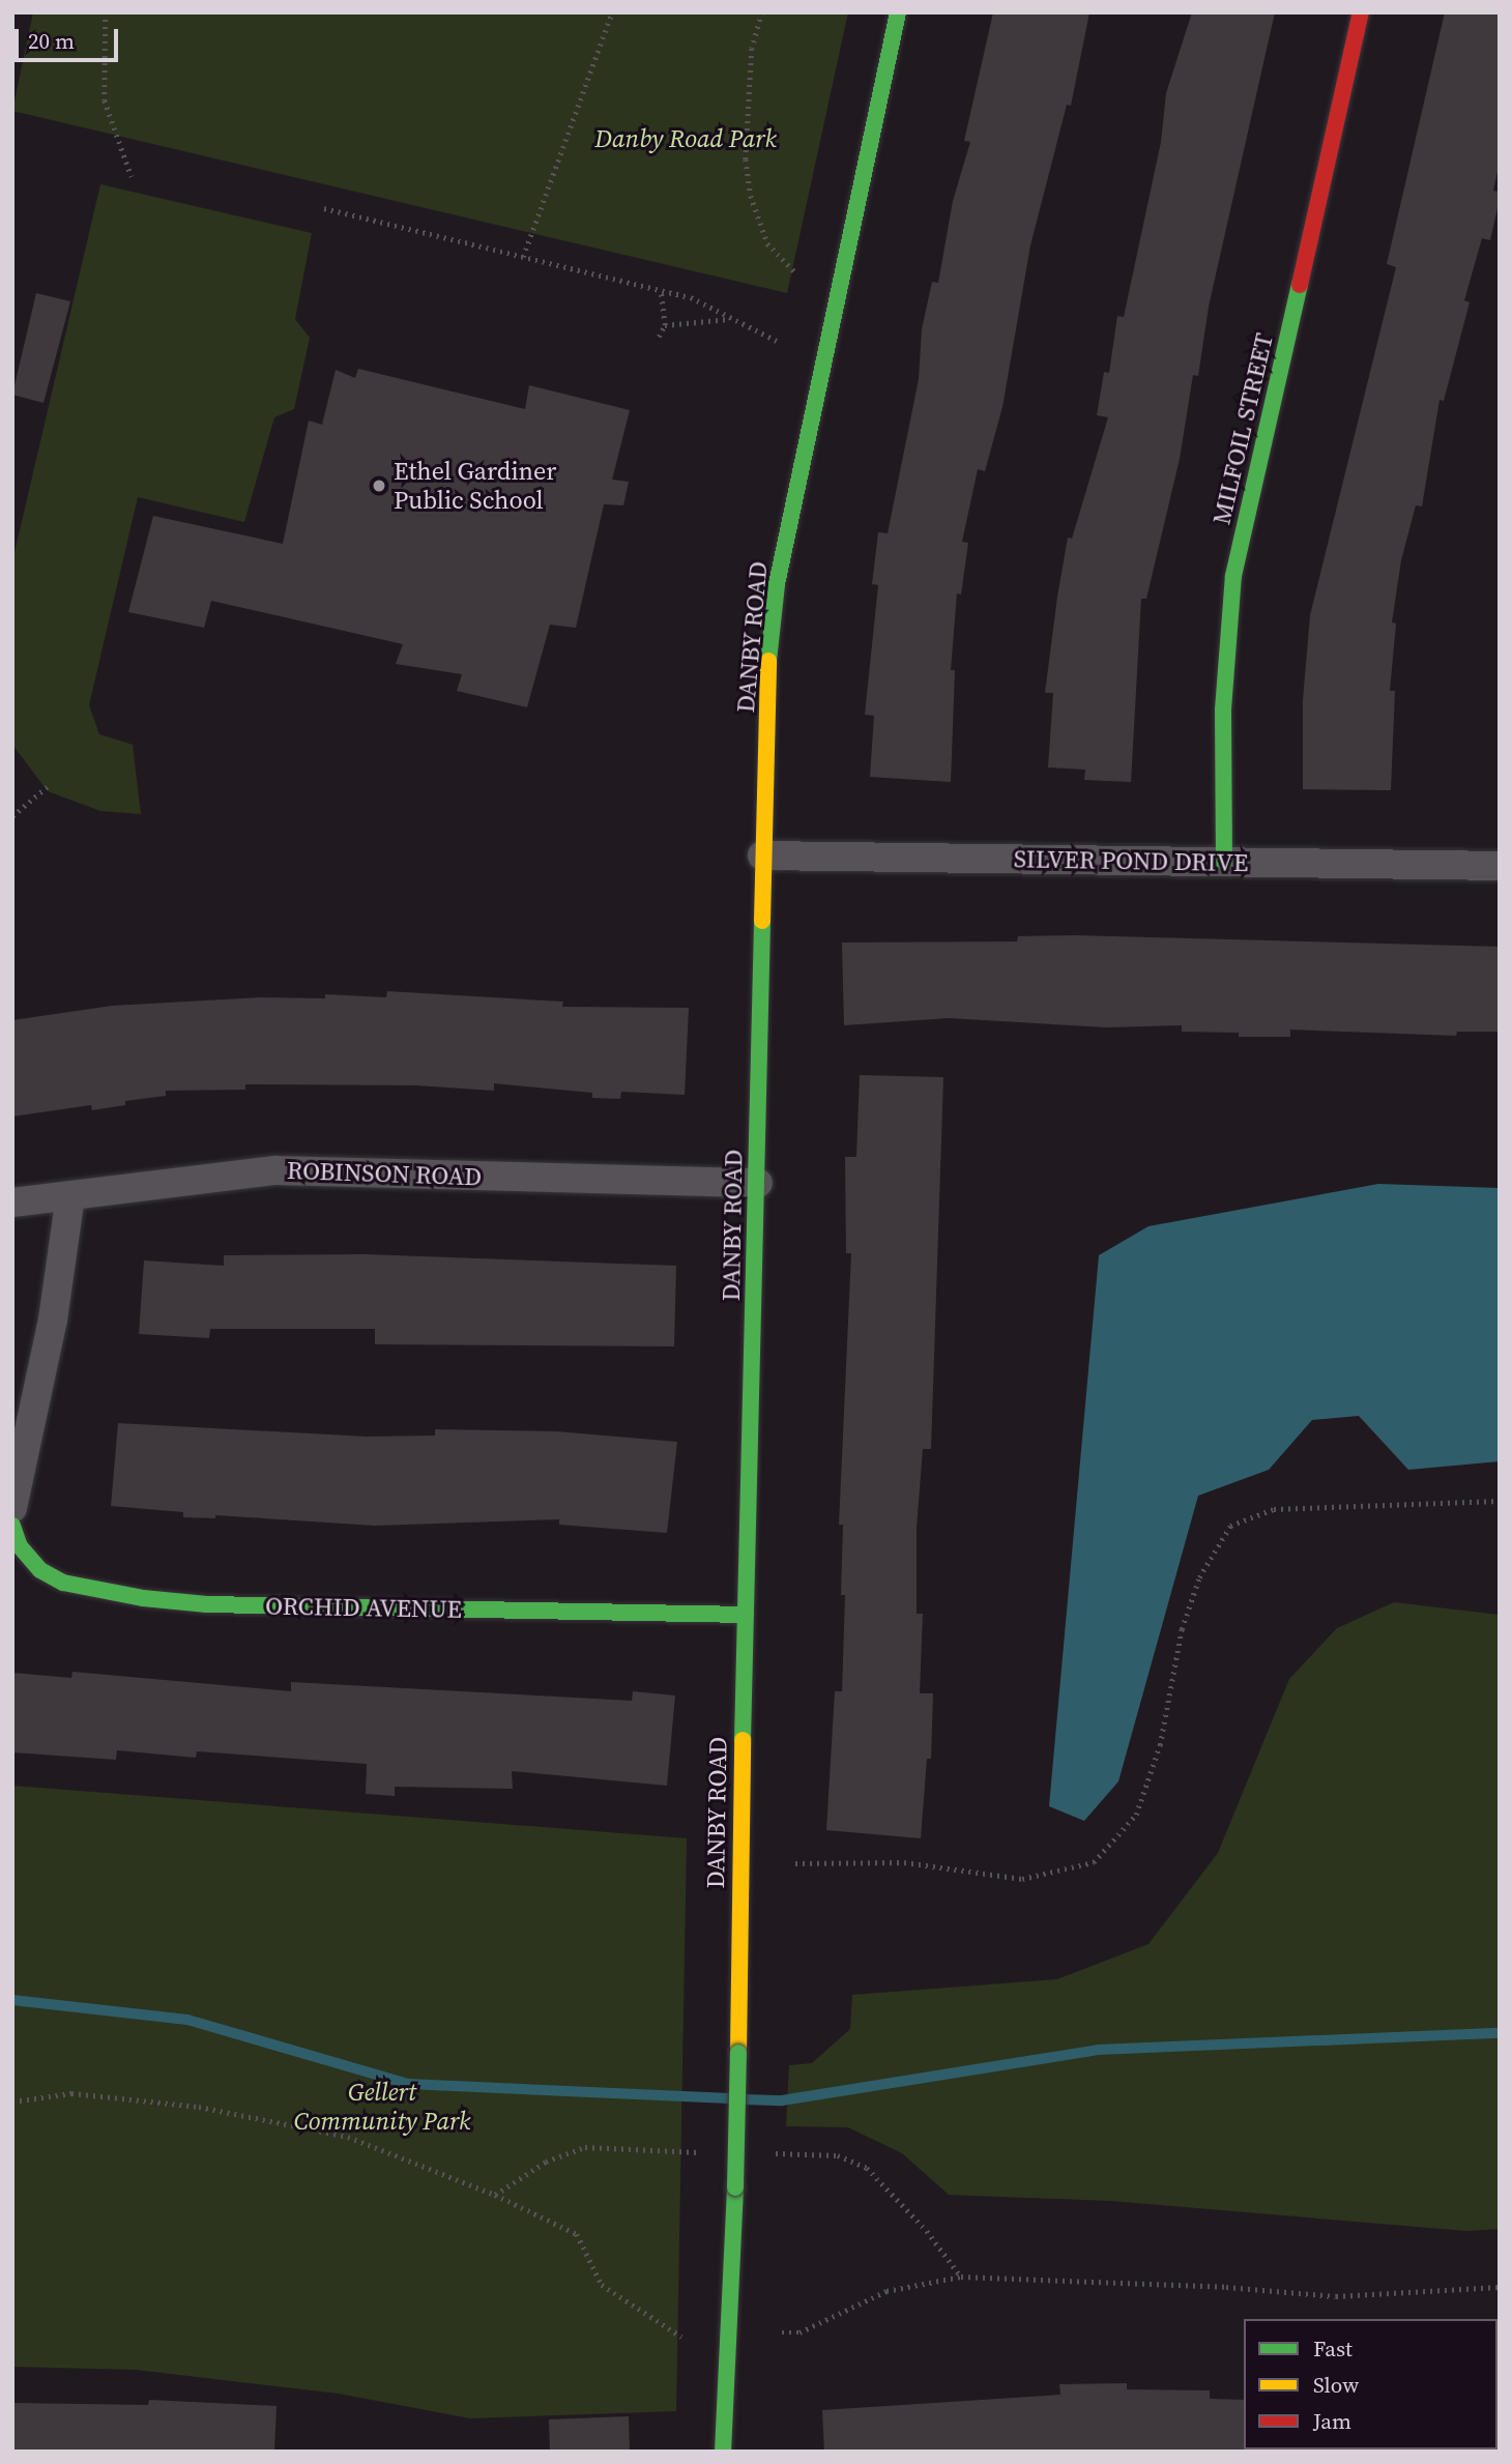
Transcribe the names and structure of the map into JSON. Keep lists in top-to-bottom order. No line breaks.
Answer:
{"streets":{"street":["MILFOIL STREET","DANBY ROAD","SILVER POND DRIVE","ROBINSON ROAD","ORCHID AVENUE"]},"crossings":[["MILFOIL STREET","SILVER POND DRIVE"],["DANBY ROAD","SILVER POND DRIVE"],["DANBY ROAD","ROBINSON ROAD"],["DANBY ROAD","ORCHID AVENUE"]],"parks":["Danby Road Park","Gellert Community Park"],"places":["Ethel Gardiner Public School"],"legend":["Fast","Slow","Jam"],"scale_bar":"20 m"}
